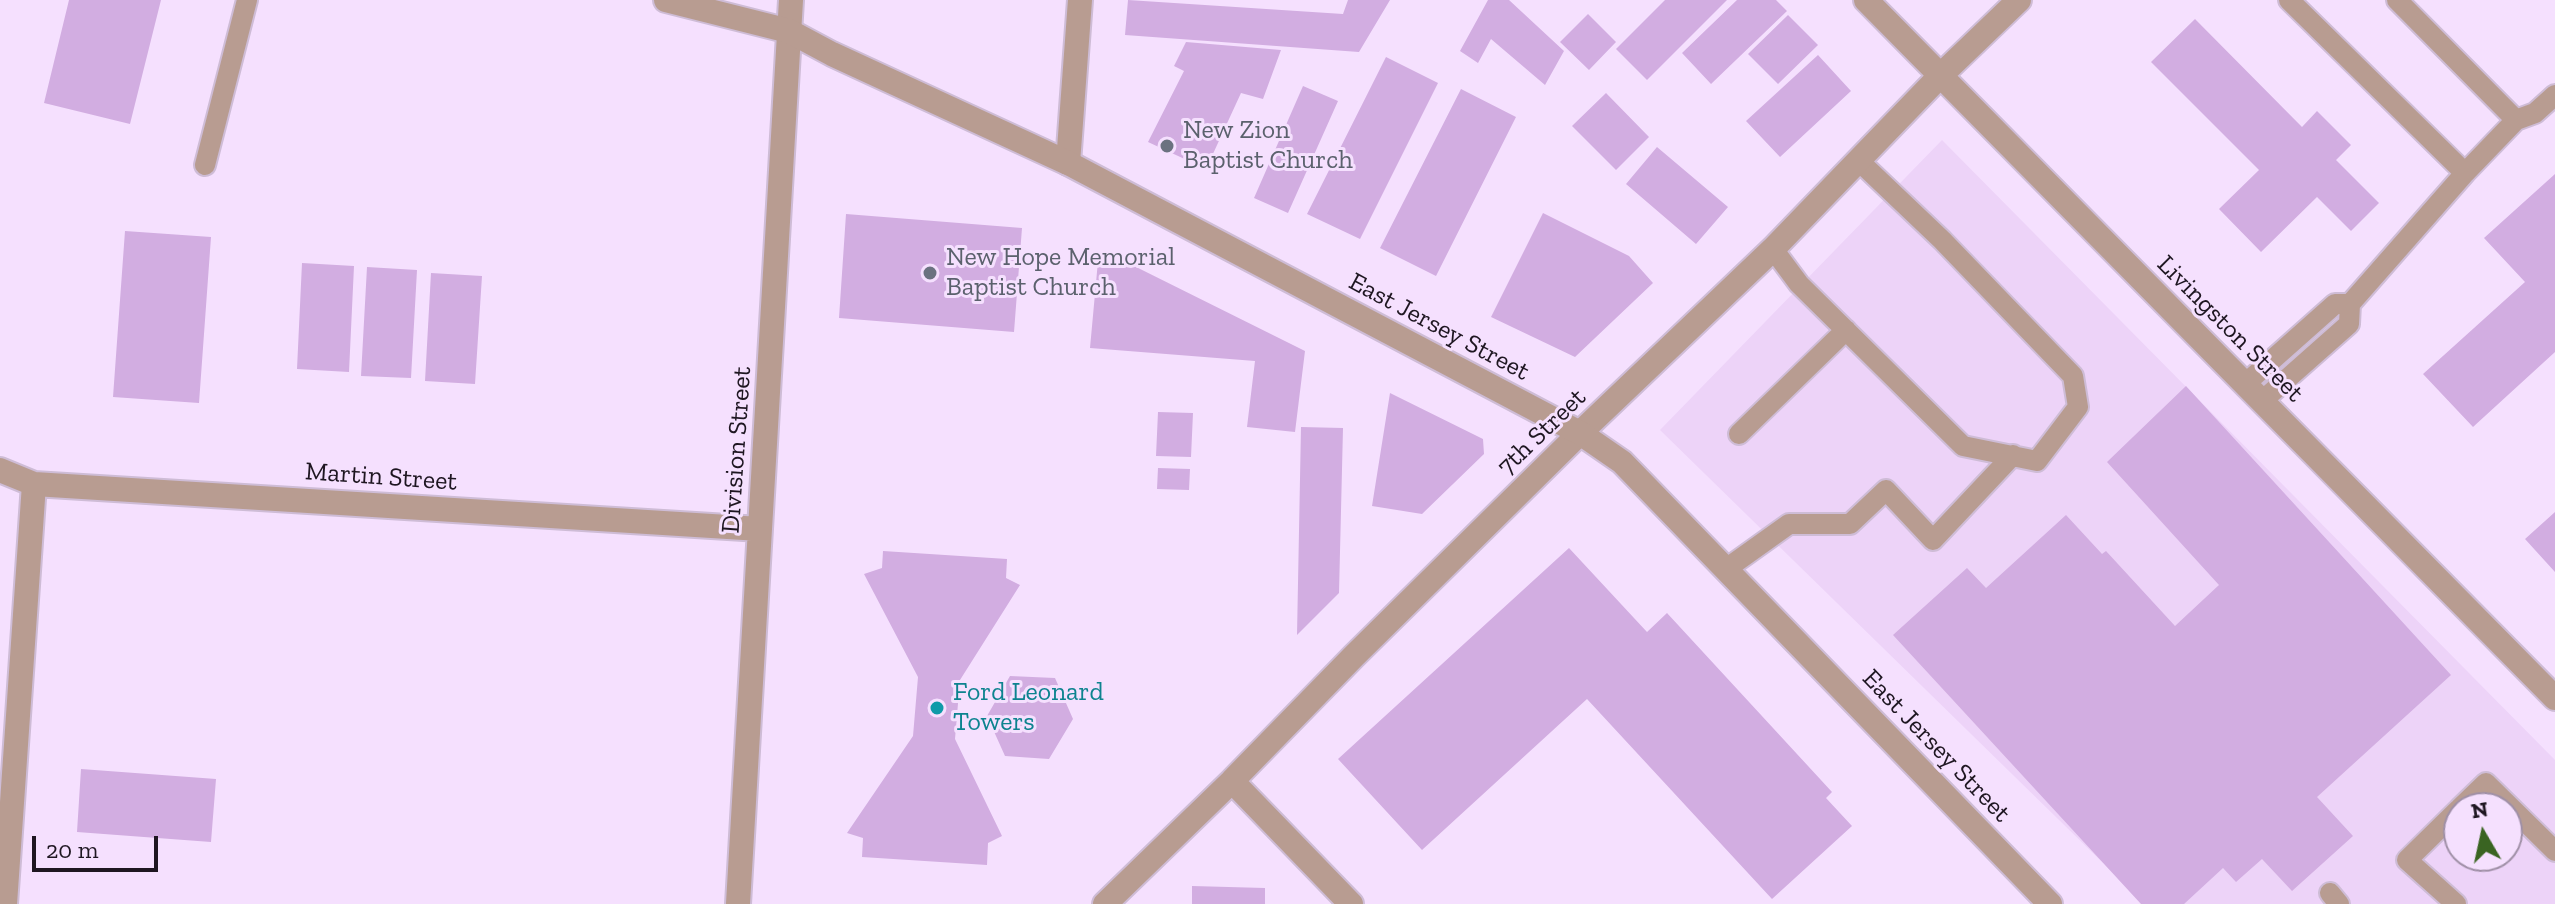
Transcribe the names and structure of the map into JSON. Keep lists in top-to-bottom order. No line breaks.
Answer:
{"streets":{"street":["East Jersey Street","Livingston Street","7th Street","Division Street","Martin Street"]},"crossings":[["East Jersey Street","7th Street"],["East Jersey Street","Division Street"],["Livingston Street","7th Street"],["Division Street","Martin Street"]],"places":["New Zion Baptist Church","New Hope Memorial Baptist Church","Ford Leonard Towers"],"scale_bar":"20 m","north":"top"}
